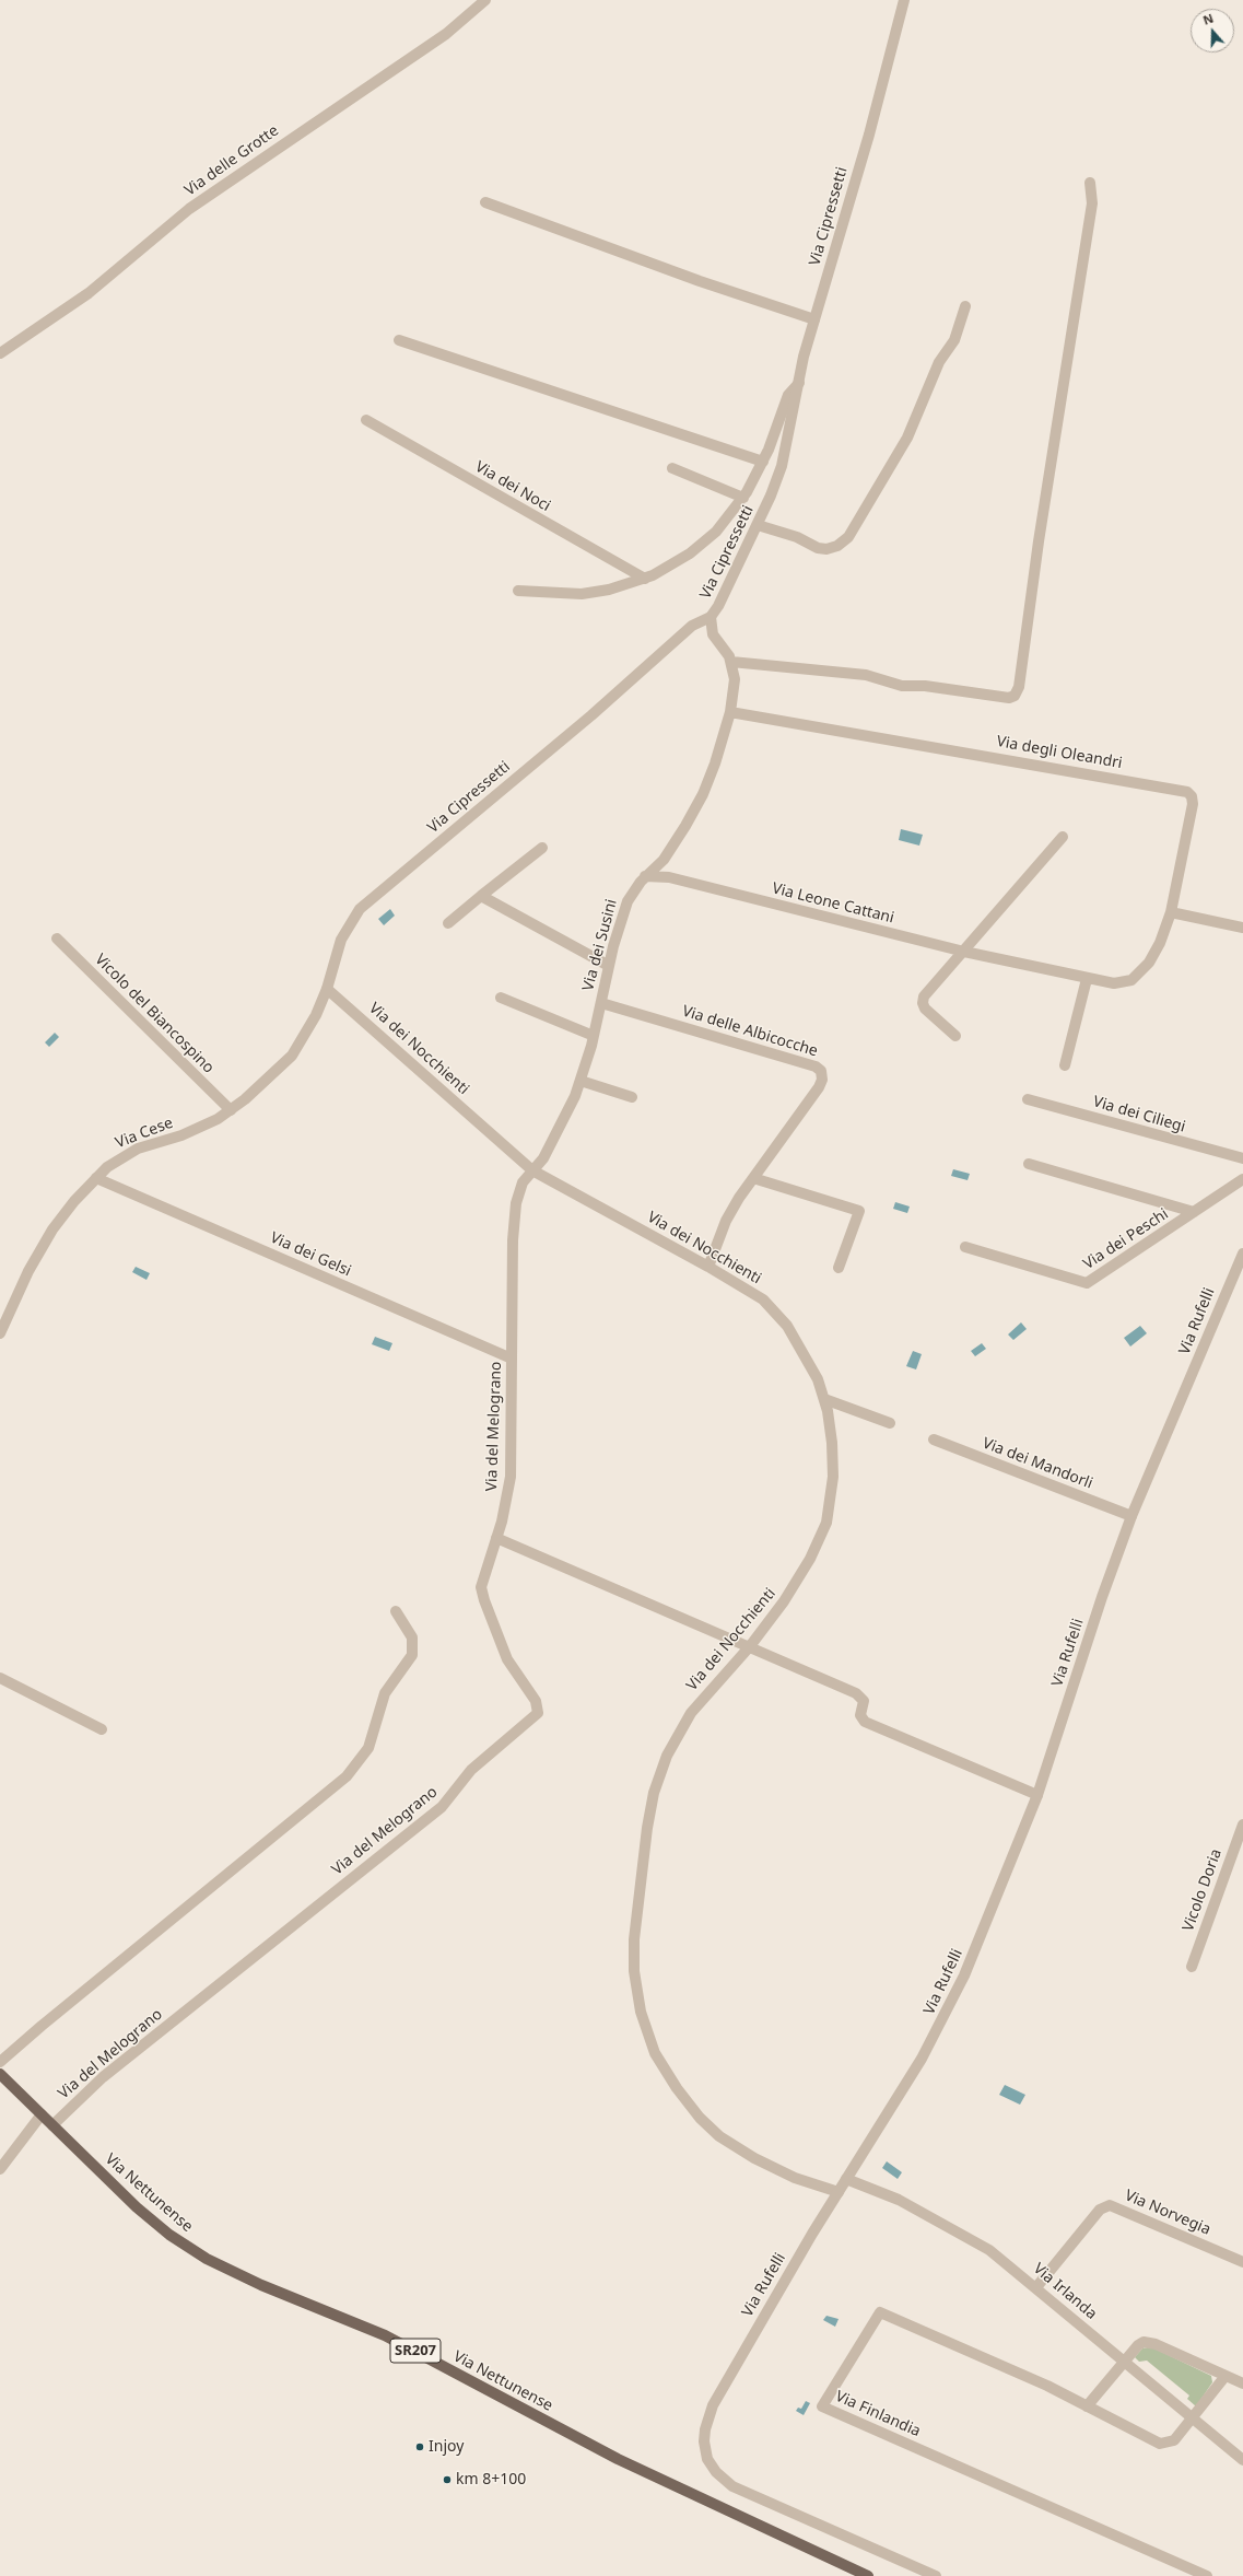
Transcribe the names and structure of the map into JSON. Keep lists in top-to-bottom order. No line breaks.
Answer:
{"streets":{"main road":["Via Nettunense","SR207"],"street":["Via delle Grotte","Via Cipressetti","Via dei Noci","Via degli Oleandri","Via Leone Cattani","Via dei Susini","Vicolo del Biancospino","Via delle Albicocche","Via dei Nocchienti","Via dei Ciliegi","Via Cese","Via dei Peschi","Via dei Gelsi","Via Rufelli","Via del Melograno","Via dei Mandorli","Vicolo Doria","Via Norvegia","Via Irlanda","Via Finlandia"]},"crossings":[["Via Cipressetti","Via dei Susini"],["Via Cipressetti","Via dei Nocchienti"],["Via Cipressetti","Via Cese"],["Via degli Oleandri","Via Leone Cattani"],["Via degli Oleandri","Via dei Susini"],["Via Leone Cattani","Via dei Susini"],["Via dei Susini","Via delle Albicocche"],["Via dei Susini","Via dei Nocchienti"],["Via dei Susini","Via del Melograno"],["Vicolo del Biancospino","Via Cese"],["Via delle Albicocche","Via dei Nocchienti"],["Via dei Nocchienti","Via Cese"],["Via dei Nocchienti","Via Rufelli"],["Via dei Nocchienti","Via del Melograno"],["Via Cese","Via dei Gelsi"],["Via dei Gelsi","Via del Melograno"],["Via Rufelli","Via dei Mandorli"],["Via Rufelli","Via Irlanda"],["Via del Melograno","Via Nettunense"],["Via Norvegia","Via Irlanda"],["Via Irlanda","Via Finlandia"]],"places":["Injoy","km 8+100"],"north":"top"}
